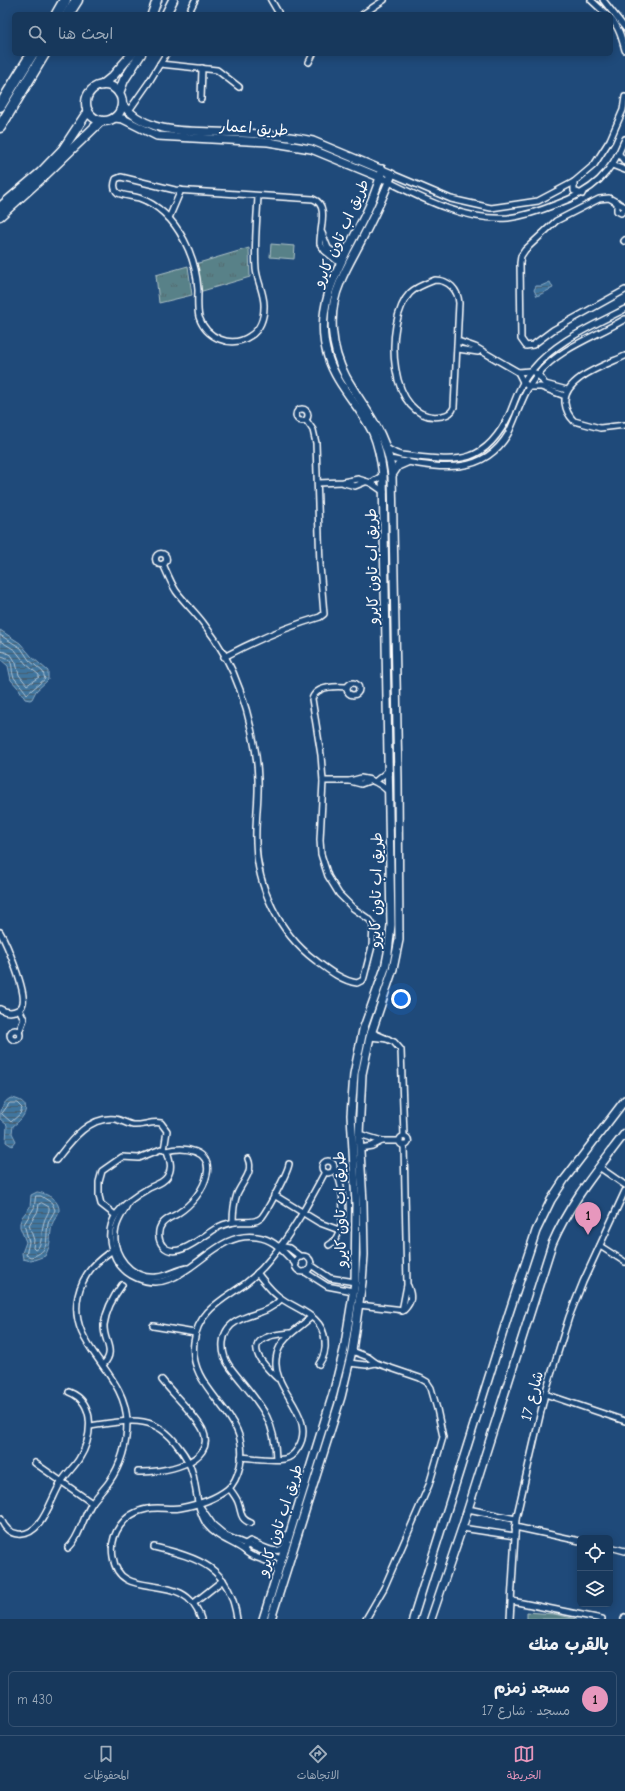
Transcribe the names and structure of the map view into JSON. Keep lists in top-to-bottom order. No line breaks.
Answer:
{"streets":{"main road":["طريق اعمار"],"street":["طريق اب تاون كايرو","شارع 17"]},"crossings":[["طريق اعمار","طريق اب تاون كايرو"]],"page":{"search":"ابحث هنا","pins":"1","heading":"بالقرب منك","list":[{"mark":"1","name":"مسجد زمزم","note":"مسجد · شارع 17","value":"430 m"}],"nav":["الخريطة","الاتجاهات","المحفوظات"]}}
